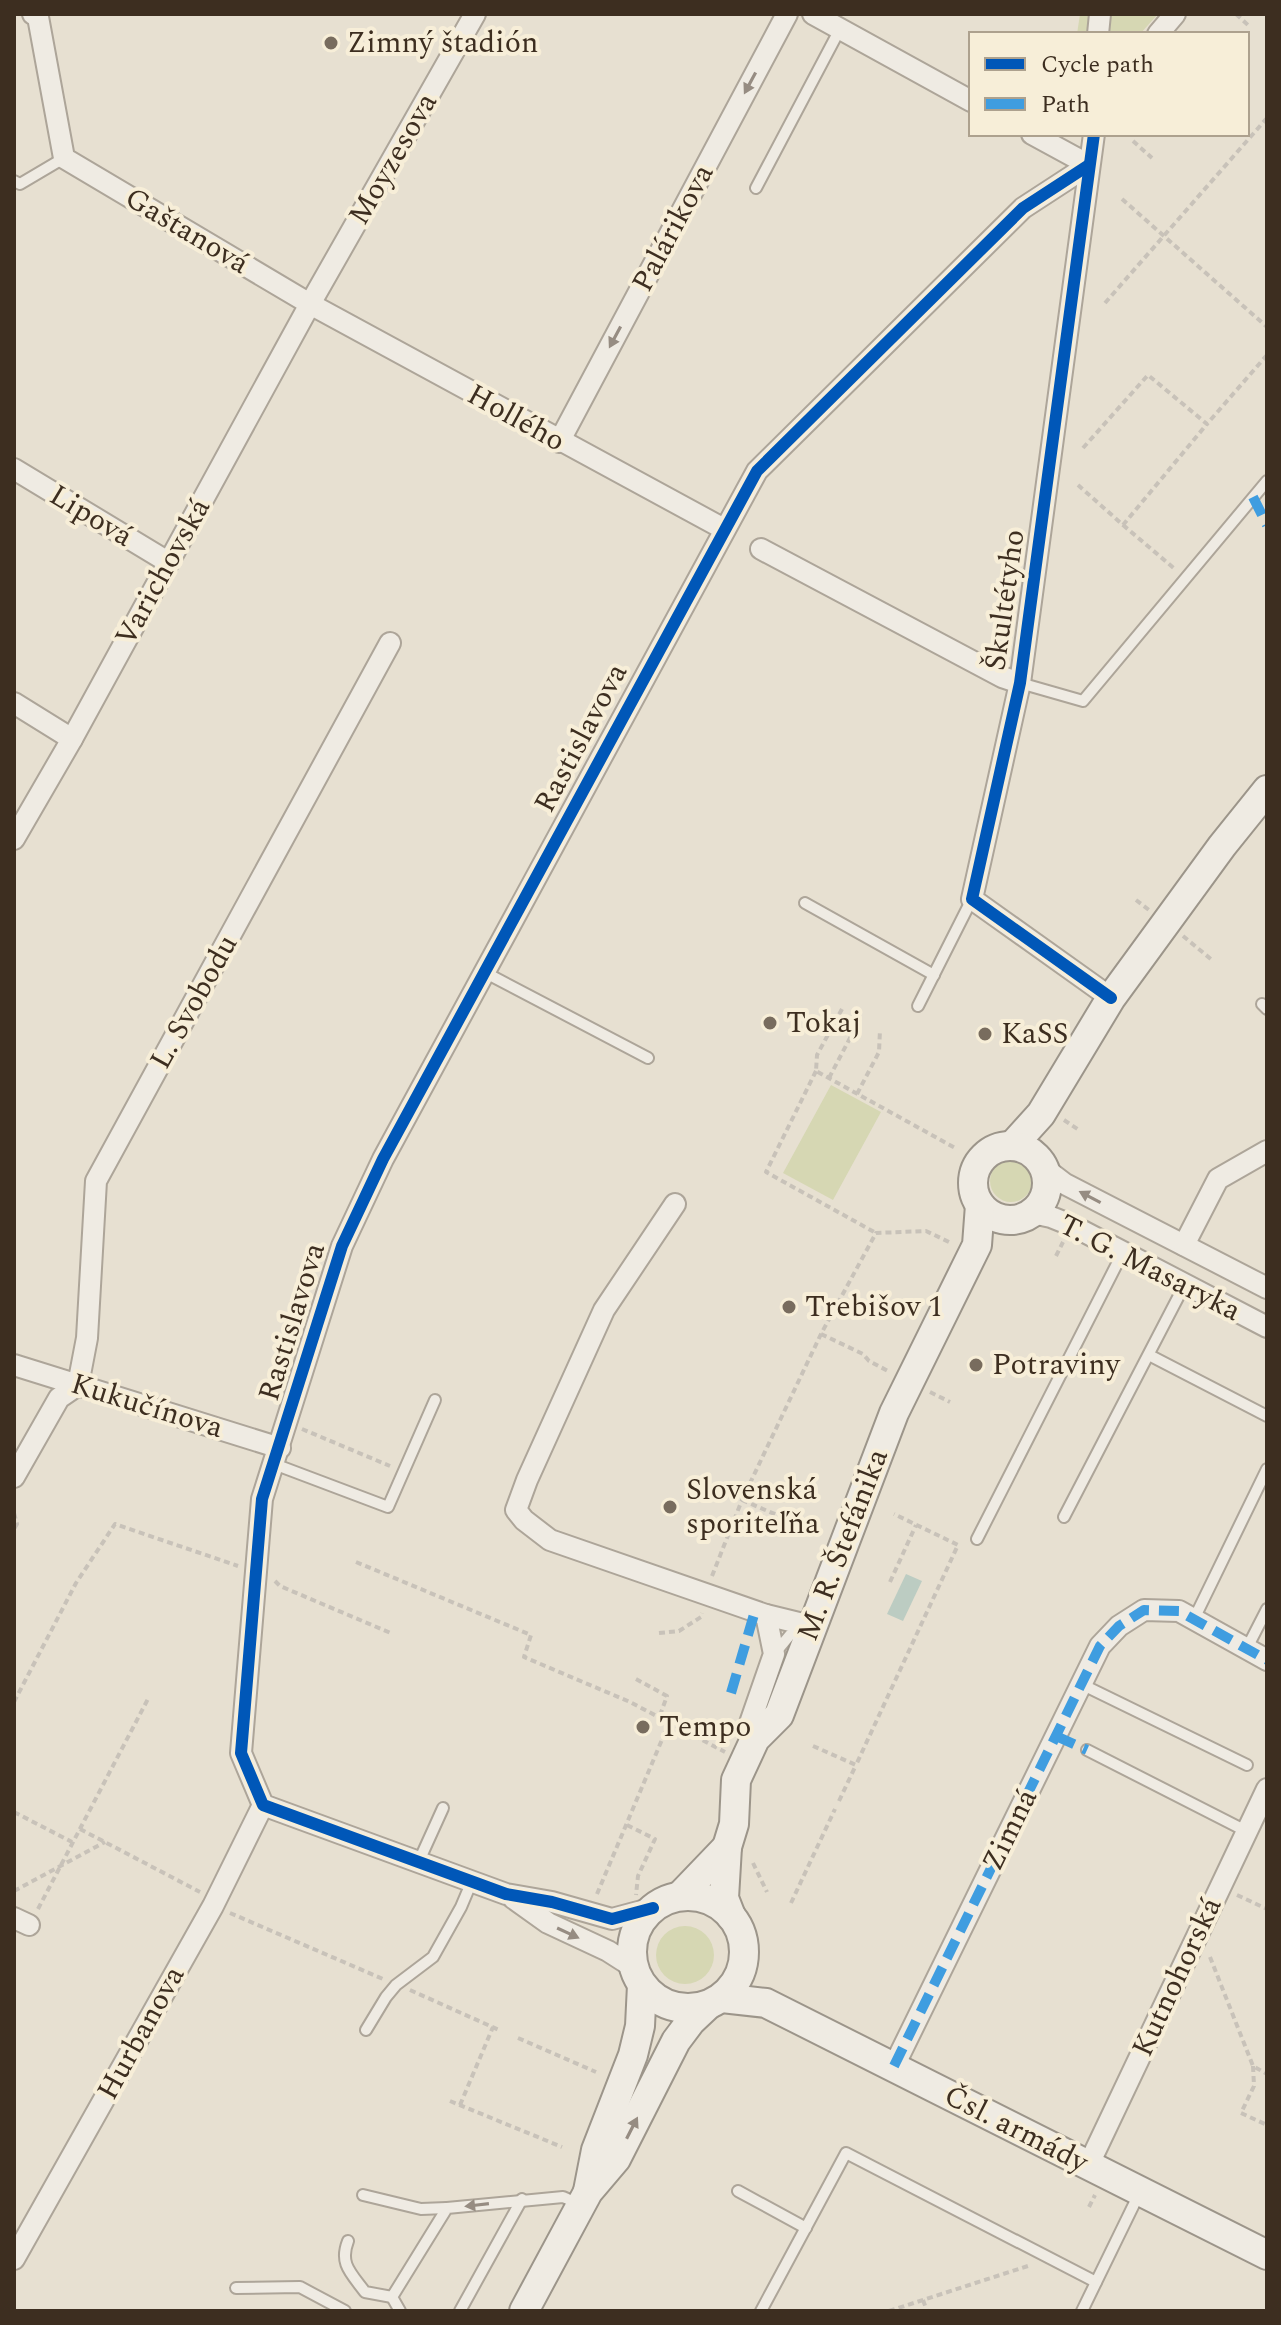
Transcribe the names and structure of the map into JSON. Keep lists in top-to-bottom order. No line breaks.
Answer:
{"streets":{"street":["Moyzesova","Palárikova","Gaštanová","Hollého","Lipová","Varichovská","Škultétyho","Rastislavova","L. Svobodu","T. G. Masaryka","Kukučínova","M. R. Štefánika","Zimná","Kutnohorská","Hurbanova","Čsl. armády"]},"crossings":[["Moyzesova","Gaštanová"],["Moyzesova","Hollého"],["Moyzesova","Varichovská"],["Palárikova","Hollého"],["Gaštanová","Hollého"],["Gaštanová","Varichovská"],["Hollého","Varichovská"],["Hollého","Rastislavova"],["Lipová","Varichovská"],["Škultétyho","Rastislavova"],["Rastislavova","Kukučínova"],["Rastislavova","Hurbanova"],["L. Svobodu","Kukučínova"],["T. G. Masaryka","M. R. Štefánika"],["Zimná","Čsl. armády"],["Kutnohorská","Čsl. armády"]],"one_way":["Palárikova"],"places":["Zimný štadión","Tokaj","KaSS","Trebišov 1","Potraviny","Slovenská sporiteľňa","Tempo"],"legend":["Cycle path","Path"]}
